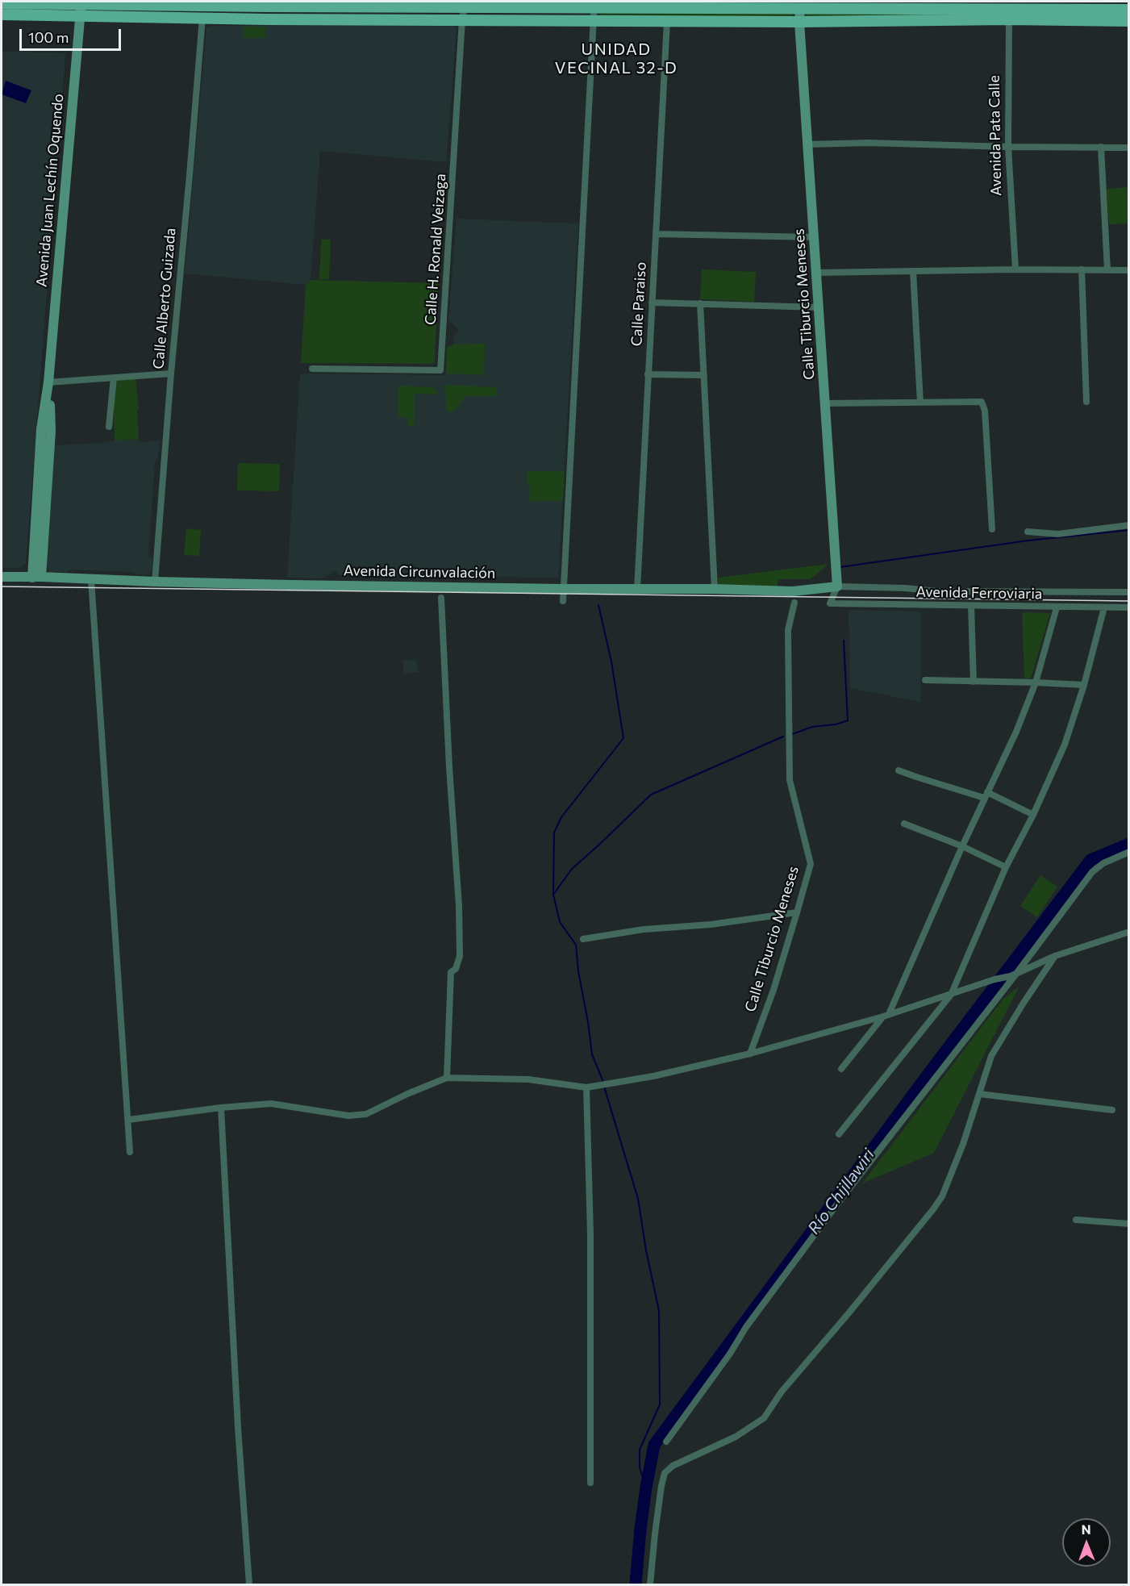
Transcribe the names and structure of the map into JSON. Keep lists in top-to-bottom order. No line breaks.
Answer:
{"streets":{"street":["Avenida Pata Calle","Avenida Juan Lechín Oquendo","Calle H. Ronald Veizaga","Calle Alberto Guizada","Calle Paraiso","Calle Tiburcio Meneses","Avenida Circunvalación","Avenida Ferroviaria"]},"crossings":[["Avenida Juan Lechín Oquendo","Avenida Circunvalación"],["Calle Alberto Guizada","Avenida Circunvalación"],["Calle Paraiso","Avenida Circunvalación"],["Calle Tiburcio Meneses","Avenida Circunvalación"],["Calle Tiburcio Meneses","Avenida Ferroviaria"],["Avenida Circunvalación","Avenida Ferroviaria"]],"districts":["UNIDAD VECINAL 32-D"],"water":["Río Chijllawiri"],"scale_bar":"100 m","north":"top"}
